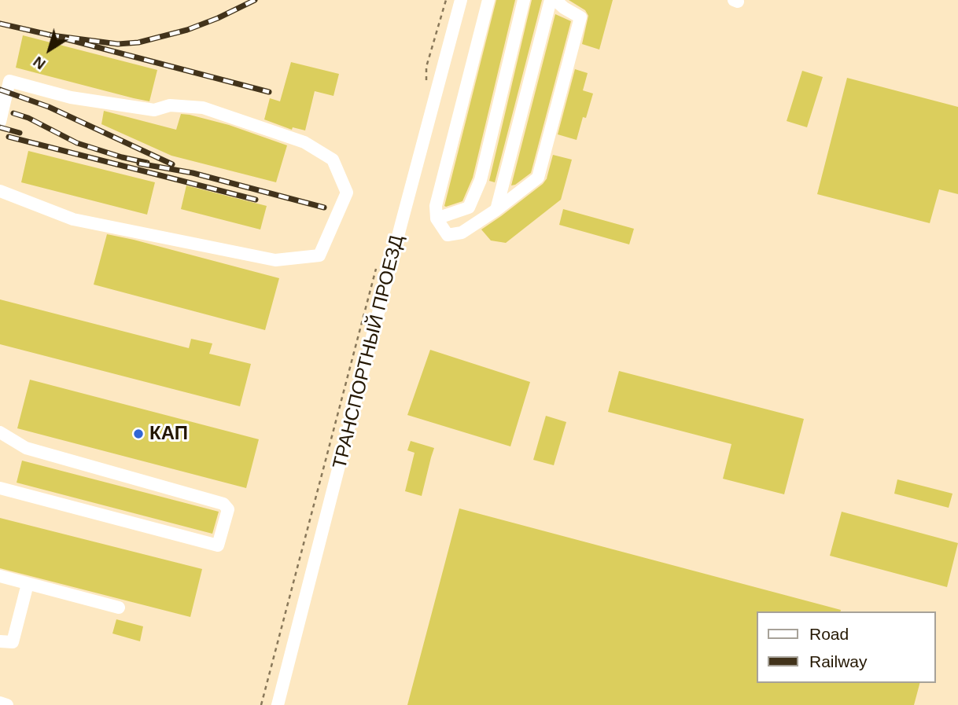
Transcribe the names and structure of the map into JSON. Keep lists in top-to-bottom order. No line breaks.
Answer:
{"streets":{"street":["ТРАНСПОРТНЫЙ ПРОЕЗД"]},"places":["КАП"],"legend":["Road","Railway"],"north":"bottom left"}
